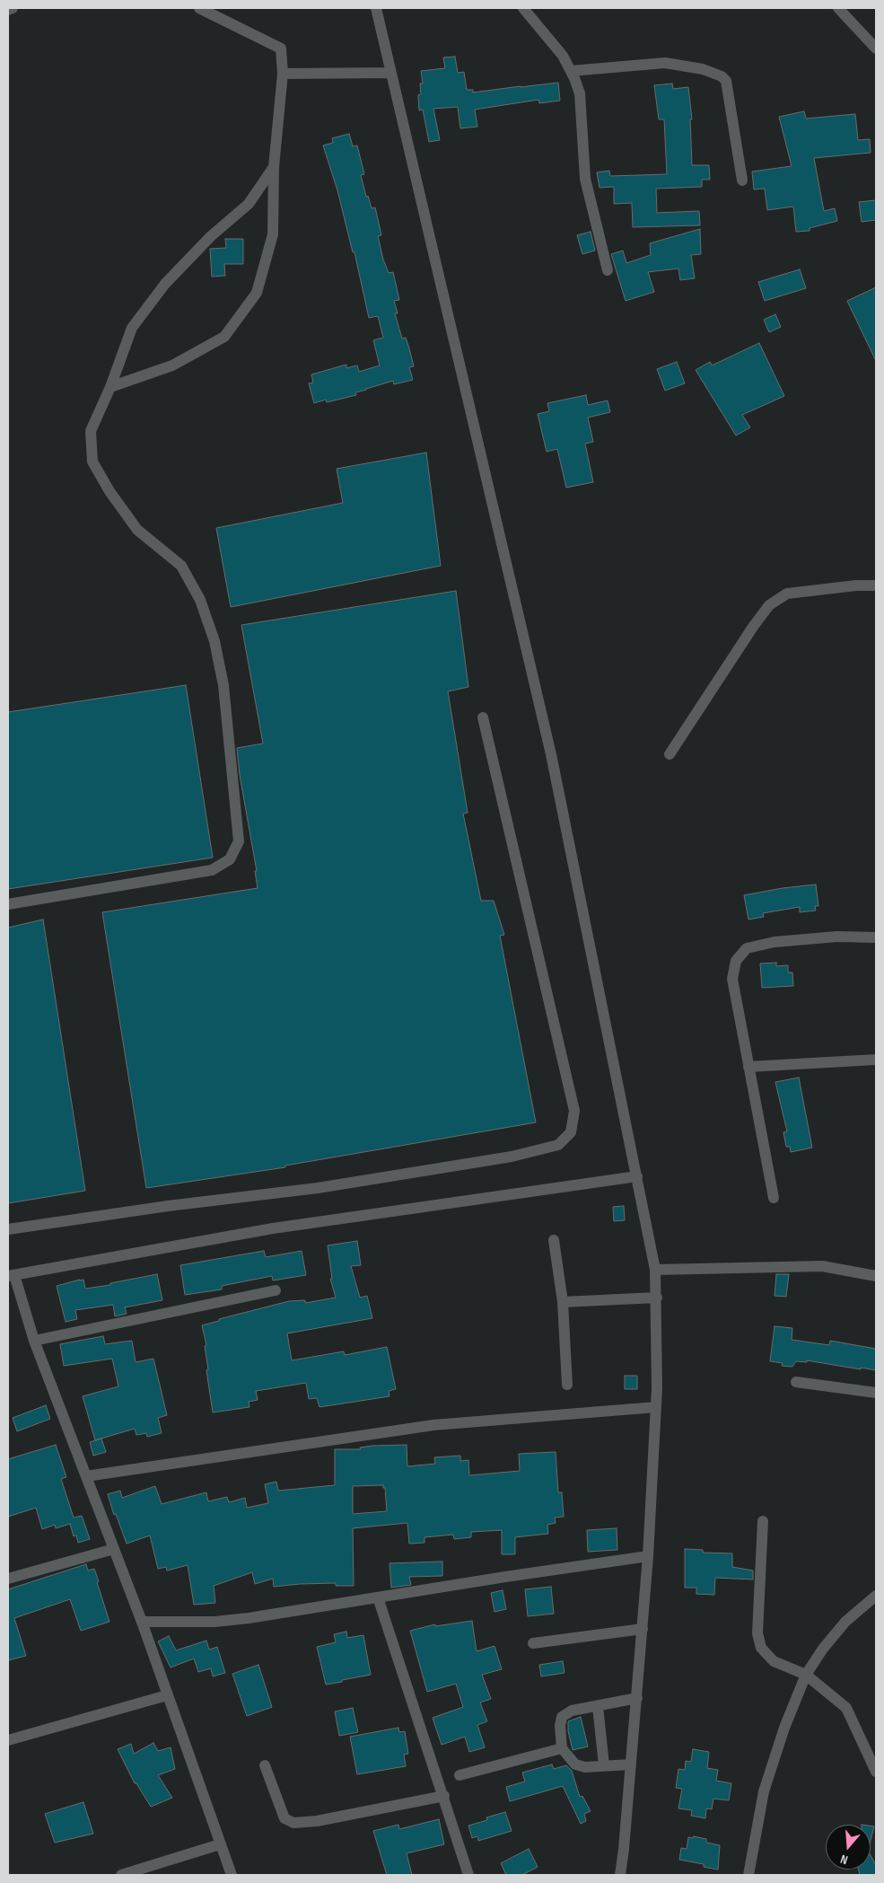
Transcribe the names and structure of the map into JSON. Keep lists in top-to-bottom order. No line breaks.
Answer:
{"north":"bottom"}
